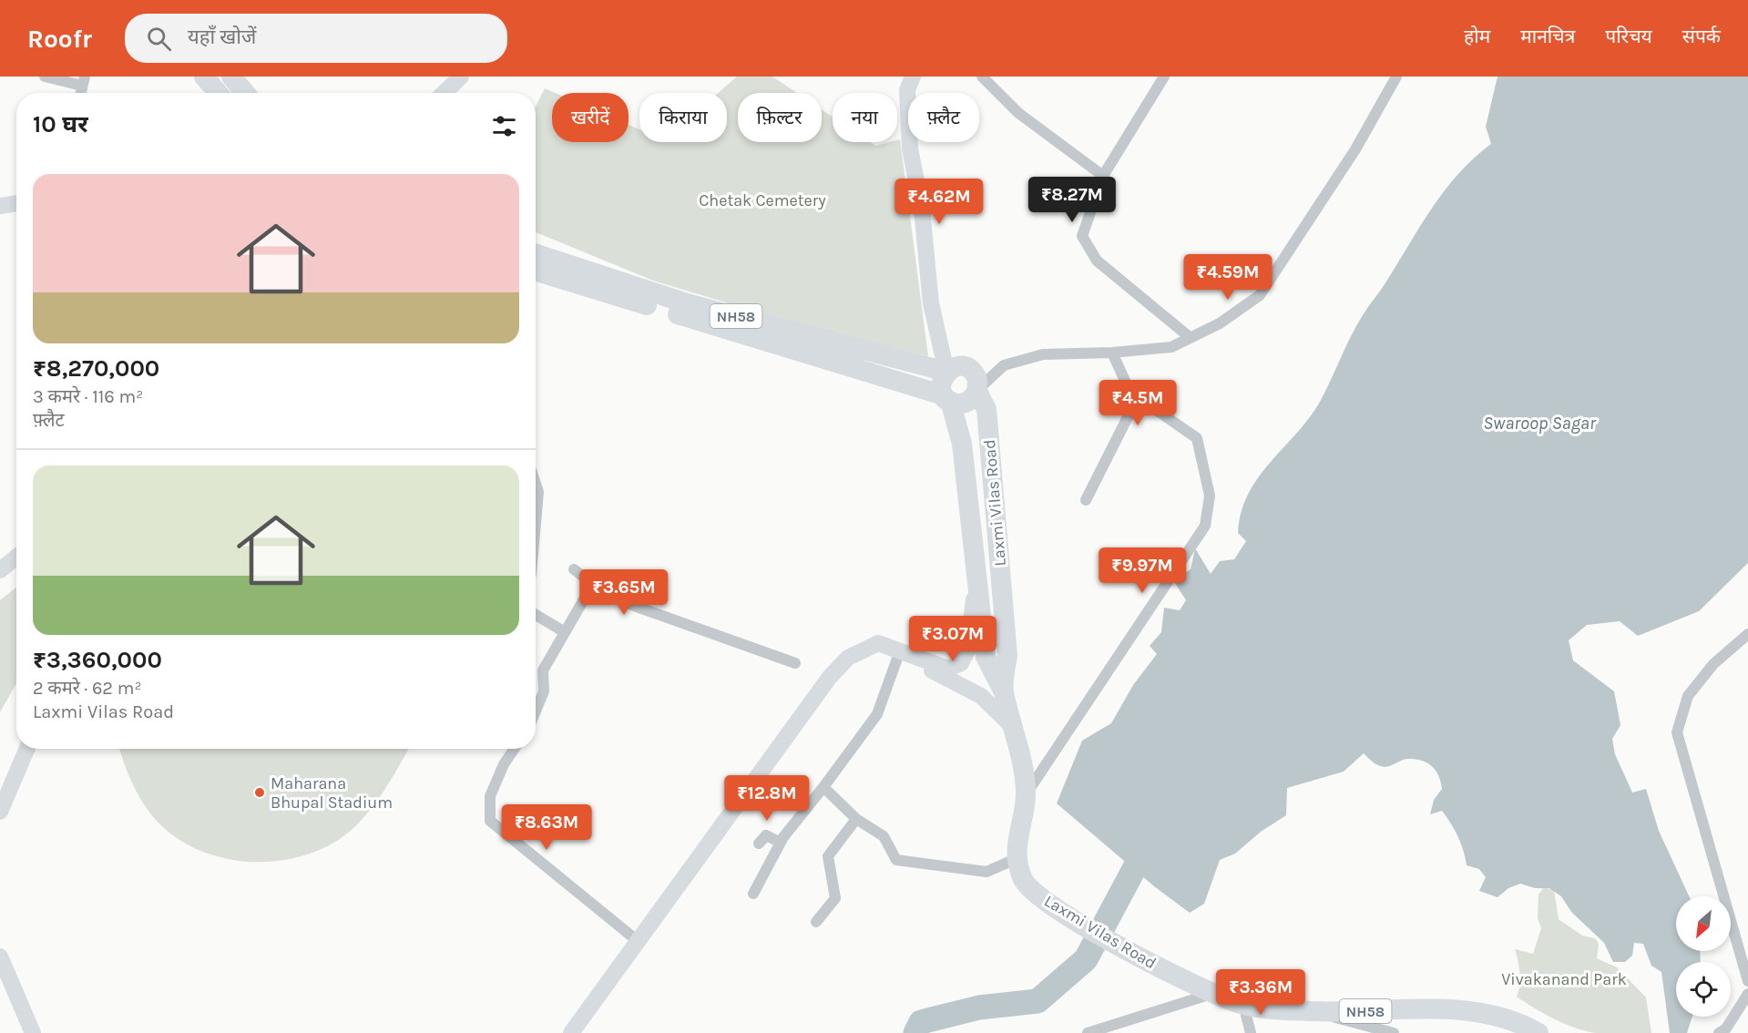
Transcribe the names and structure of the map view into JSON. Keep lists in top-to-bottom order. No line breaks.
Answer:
{"streets":{"highway":["NH58","Laxmi Vilas Road"]},"crossings":[["NH58","Laxmi Vilas Road"]],"water":["Swaroop Sagar"],"parks":["Chetak Cemetery","Vivakanand Park"],"places":["Maharana Bhupal Stadium"],"north":"bottom left","page":{"header":"Roofr","search":"यहाँ खोजें","nav":["होम","मानचित्र","परिचय","संपर्क"],"chip":["खरीदें","किराया","फ़िल्टर","नया","फ़्लैट"],"heading":"10 घर","list":[{"name":"₹8,270,000","note":"3 कमरे · 116 m² · फ़्लैट"},{"name":"₹3,360,000","note":"2 कमरे · 62 m² · Laxmi Vilas Road"}],"price":["₹8.27M","₹4.62M","₹4.59M","₹4.5M","₹9.97M","₹3.65M","₹3.07M","₹12.8M","₹8.63M","₹3.36M"]}}
